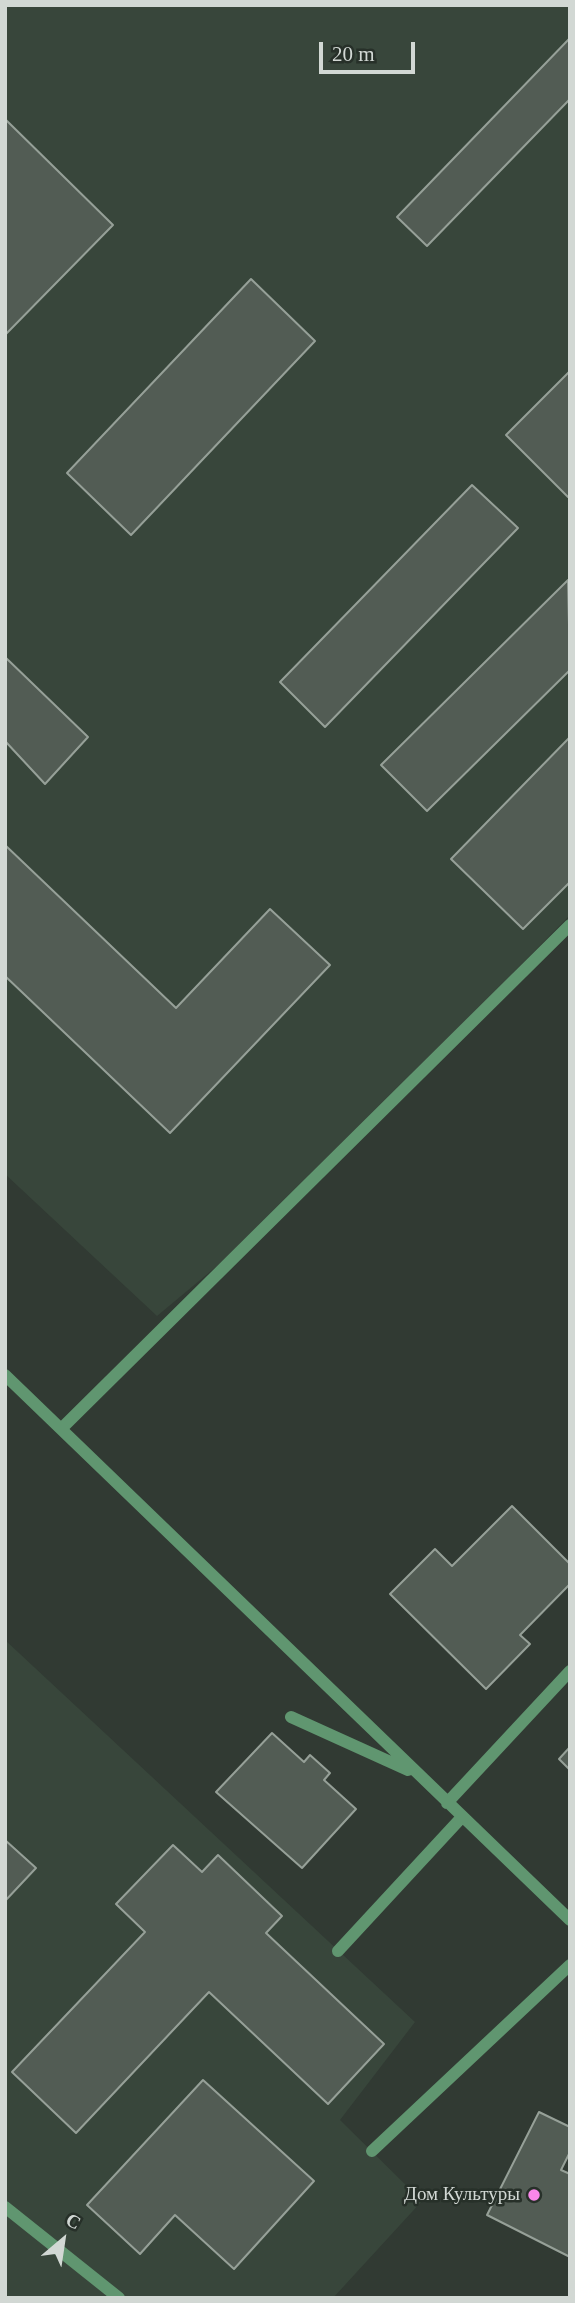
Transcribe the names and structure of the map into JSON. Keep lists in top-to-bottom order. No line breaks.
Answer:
{"places":["Дом Культуры"],"scale_bar":"20 m","north":"top right"}
